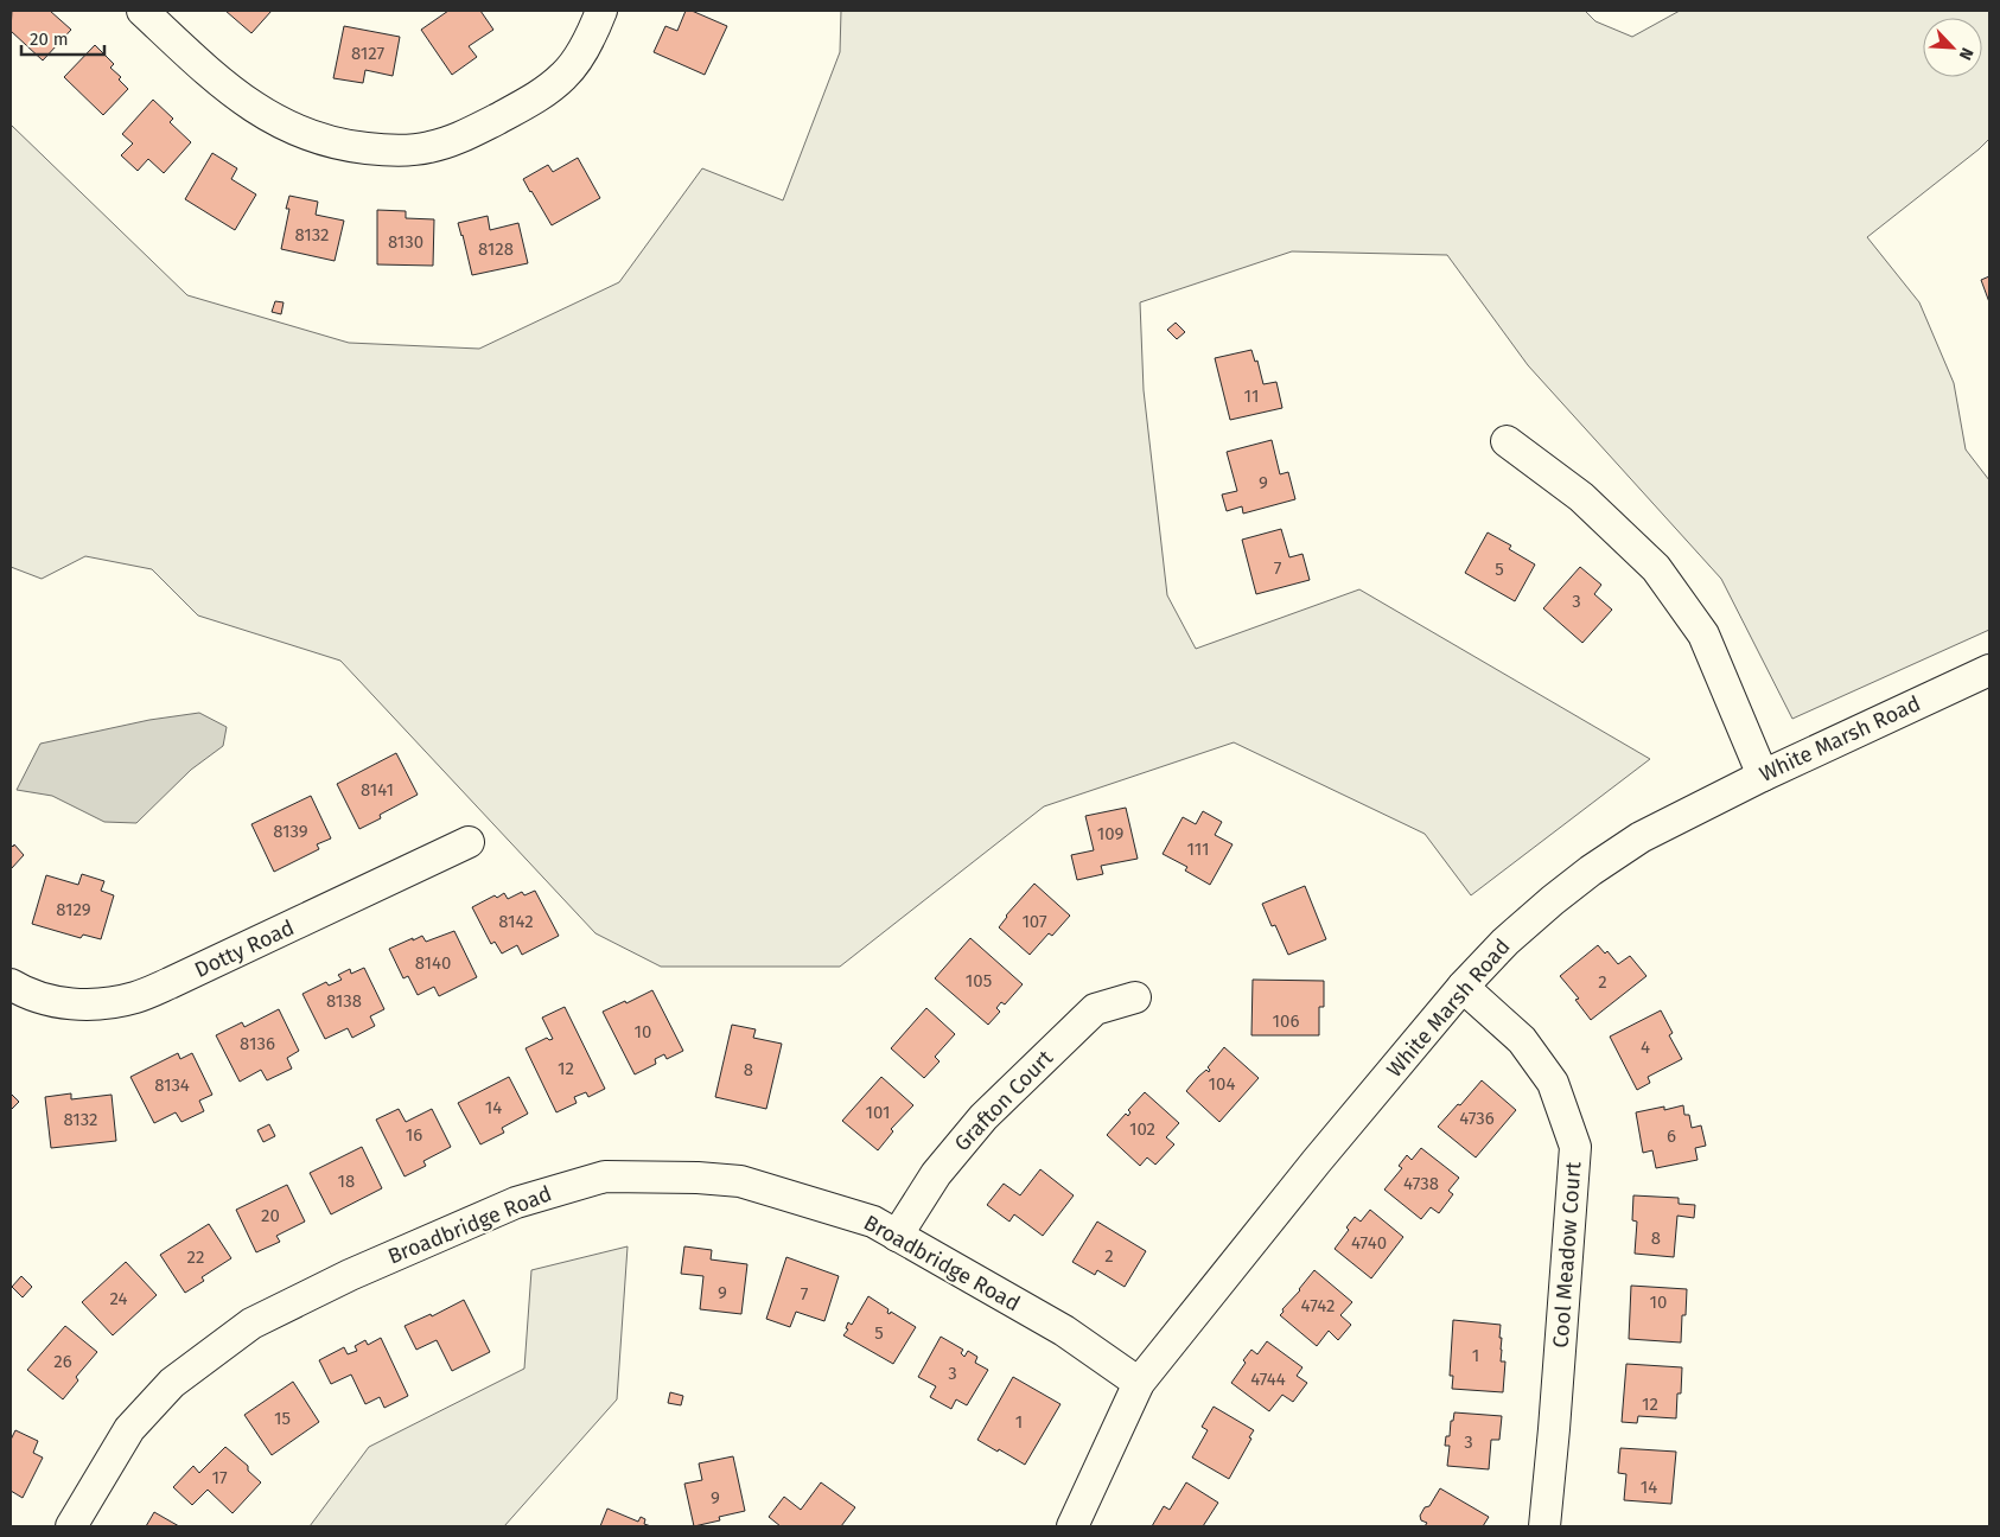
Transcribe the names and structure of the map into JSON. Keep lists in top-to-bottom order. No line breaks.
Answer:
{"streets":{"street":["White Marsh Road","Dotty Road","Grafton Court","Broadbridge Road","Cool Meadow Court"]},"crossings":[["White Marsh Road","Broadbridge Road"],["White Marsh Road","Cool Meadow Court"],["Grafton Court","Broadbridge Road"]],"house_numbers":["8127","8132","8130","8128","11","9","7","5","3","8141","8139","109","111","8129","8142","107","8140","105","2","8138","106","10","8136","4","12","8","104","8134","14","101","4736","8132","102","16","6","18","4738","20","8","4740","2","22","9","7","24","10","4742","5","1","26","3","4744","12","15","1","3","17","14","9"],"scale_bar":"20 m","north":"bottom right"}
